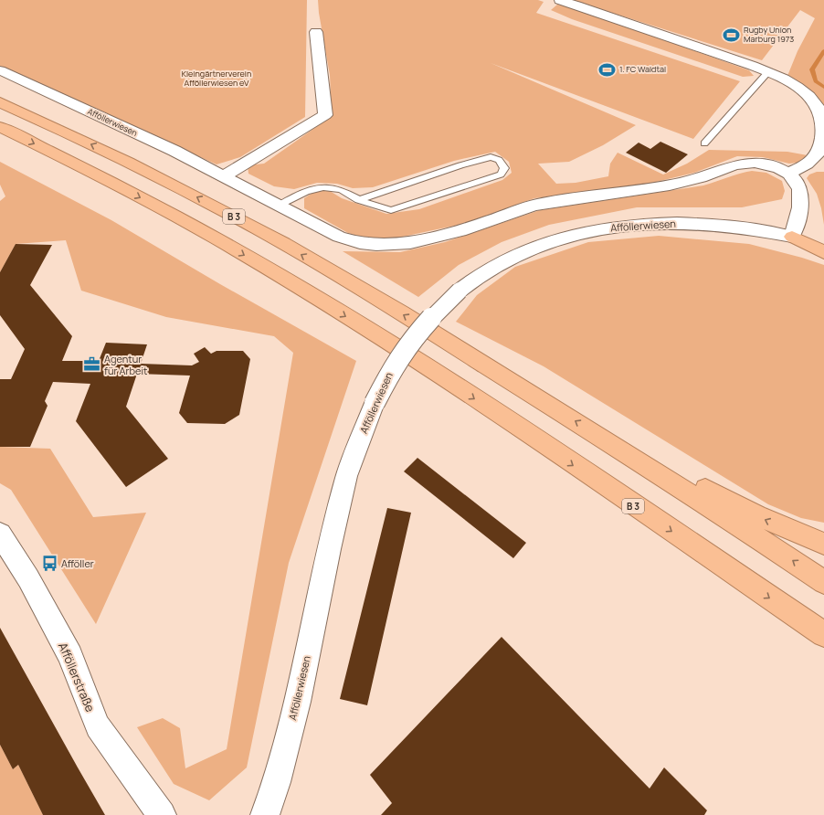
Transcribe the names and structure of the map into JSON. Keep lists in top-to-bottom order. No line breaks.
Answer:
{"streets":{"highway":["B 3"],"street":["Afföllerwiesen","Afföllerstraße"]},"parks":["Kleingärtnerverein Afföllerwiesen eV"],"places":{"sports":["Rugby Union Marburg 1973","1. FC Waldtal"],"office":["Agentur für Arbeit"],"bus stop":["Afföller"]}}
